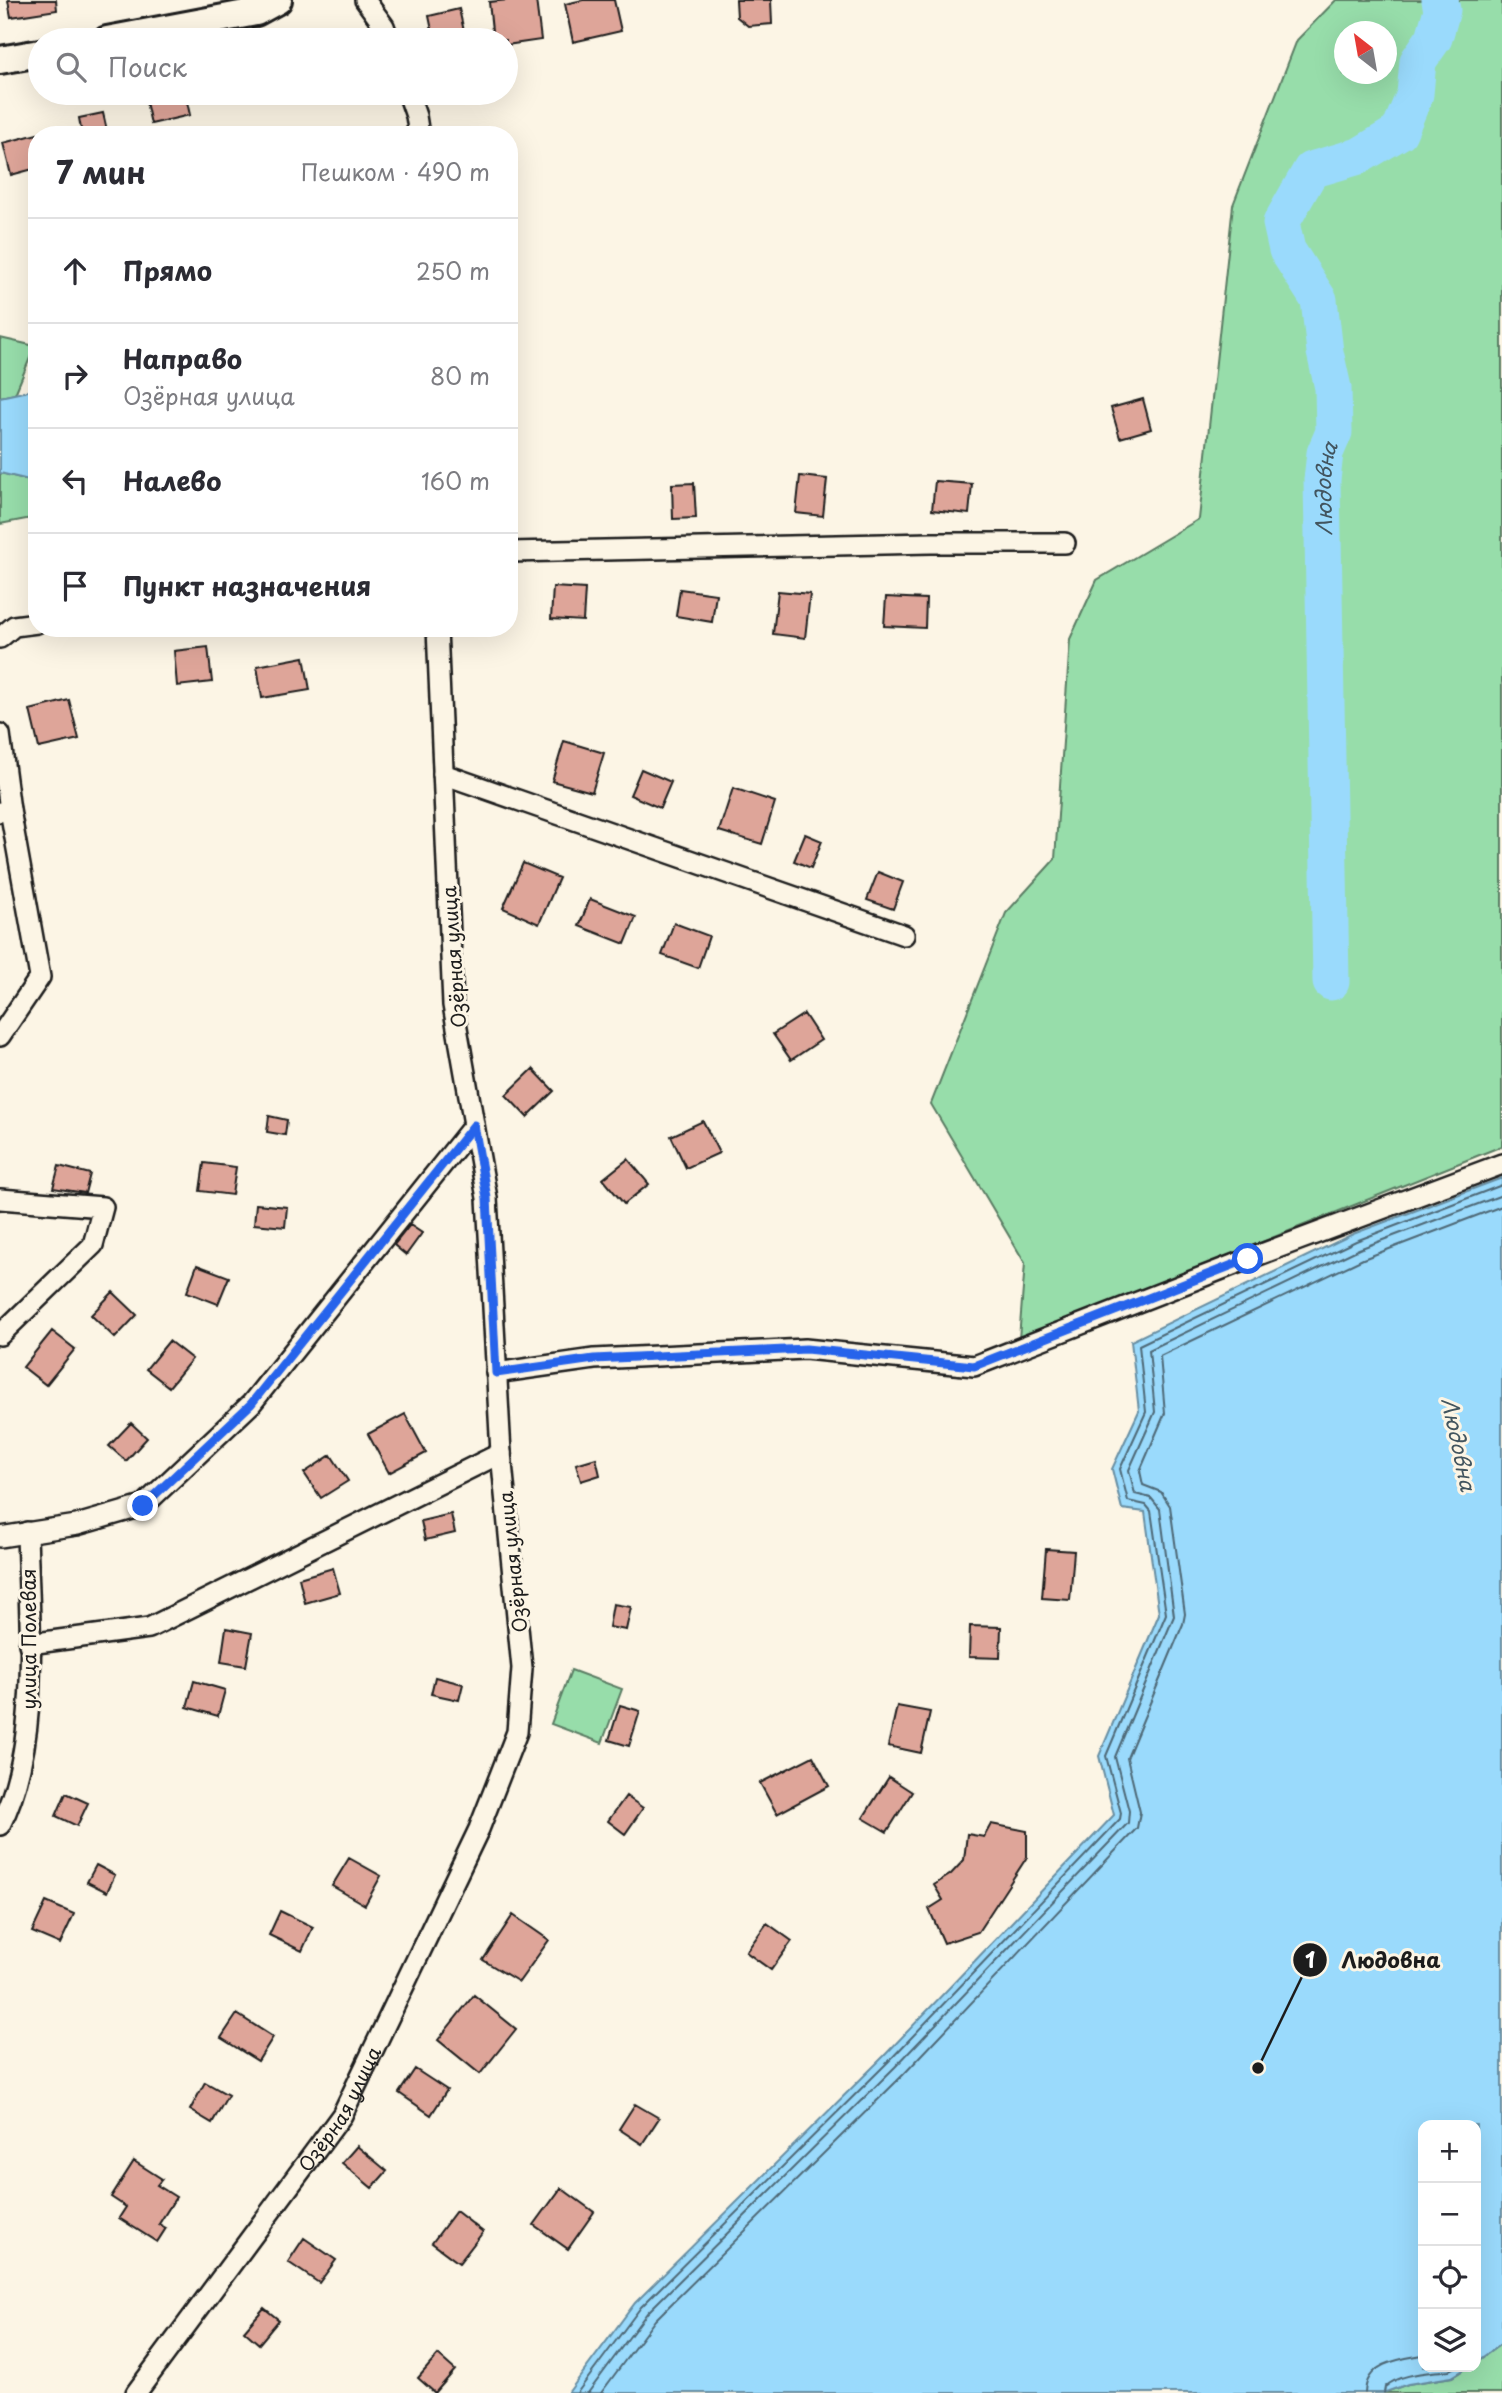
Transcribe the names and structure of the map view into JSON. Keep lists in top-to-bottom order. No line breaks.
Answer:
{"streets":{"street":["Озёрная улица","улица Полевая"]},"water":["Людовна"],"places":["Людовна"],"north":"top left","page":{"search":"Поиск","heading":["7 мин","Пешком · 490 m"],"list":[["Прямо","250 m"],["Направо","Озёрная улица","80 m"],["Налево","160 m"],"Пункт назначения"],"map_buttons":["+","−"]}}
